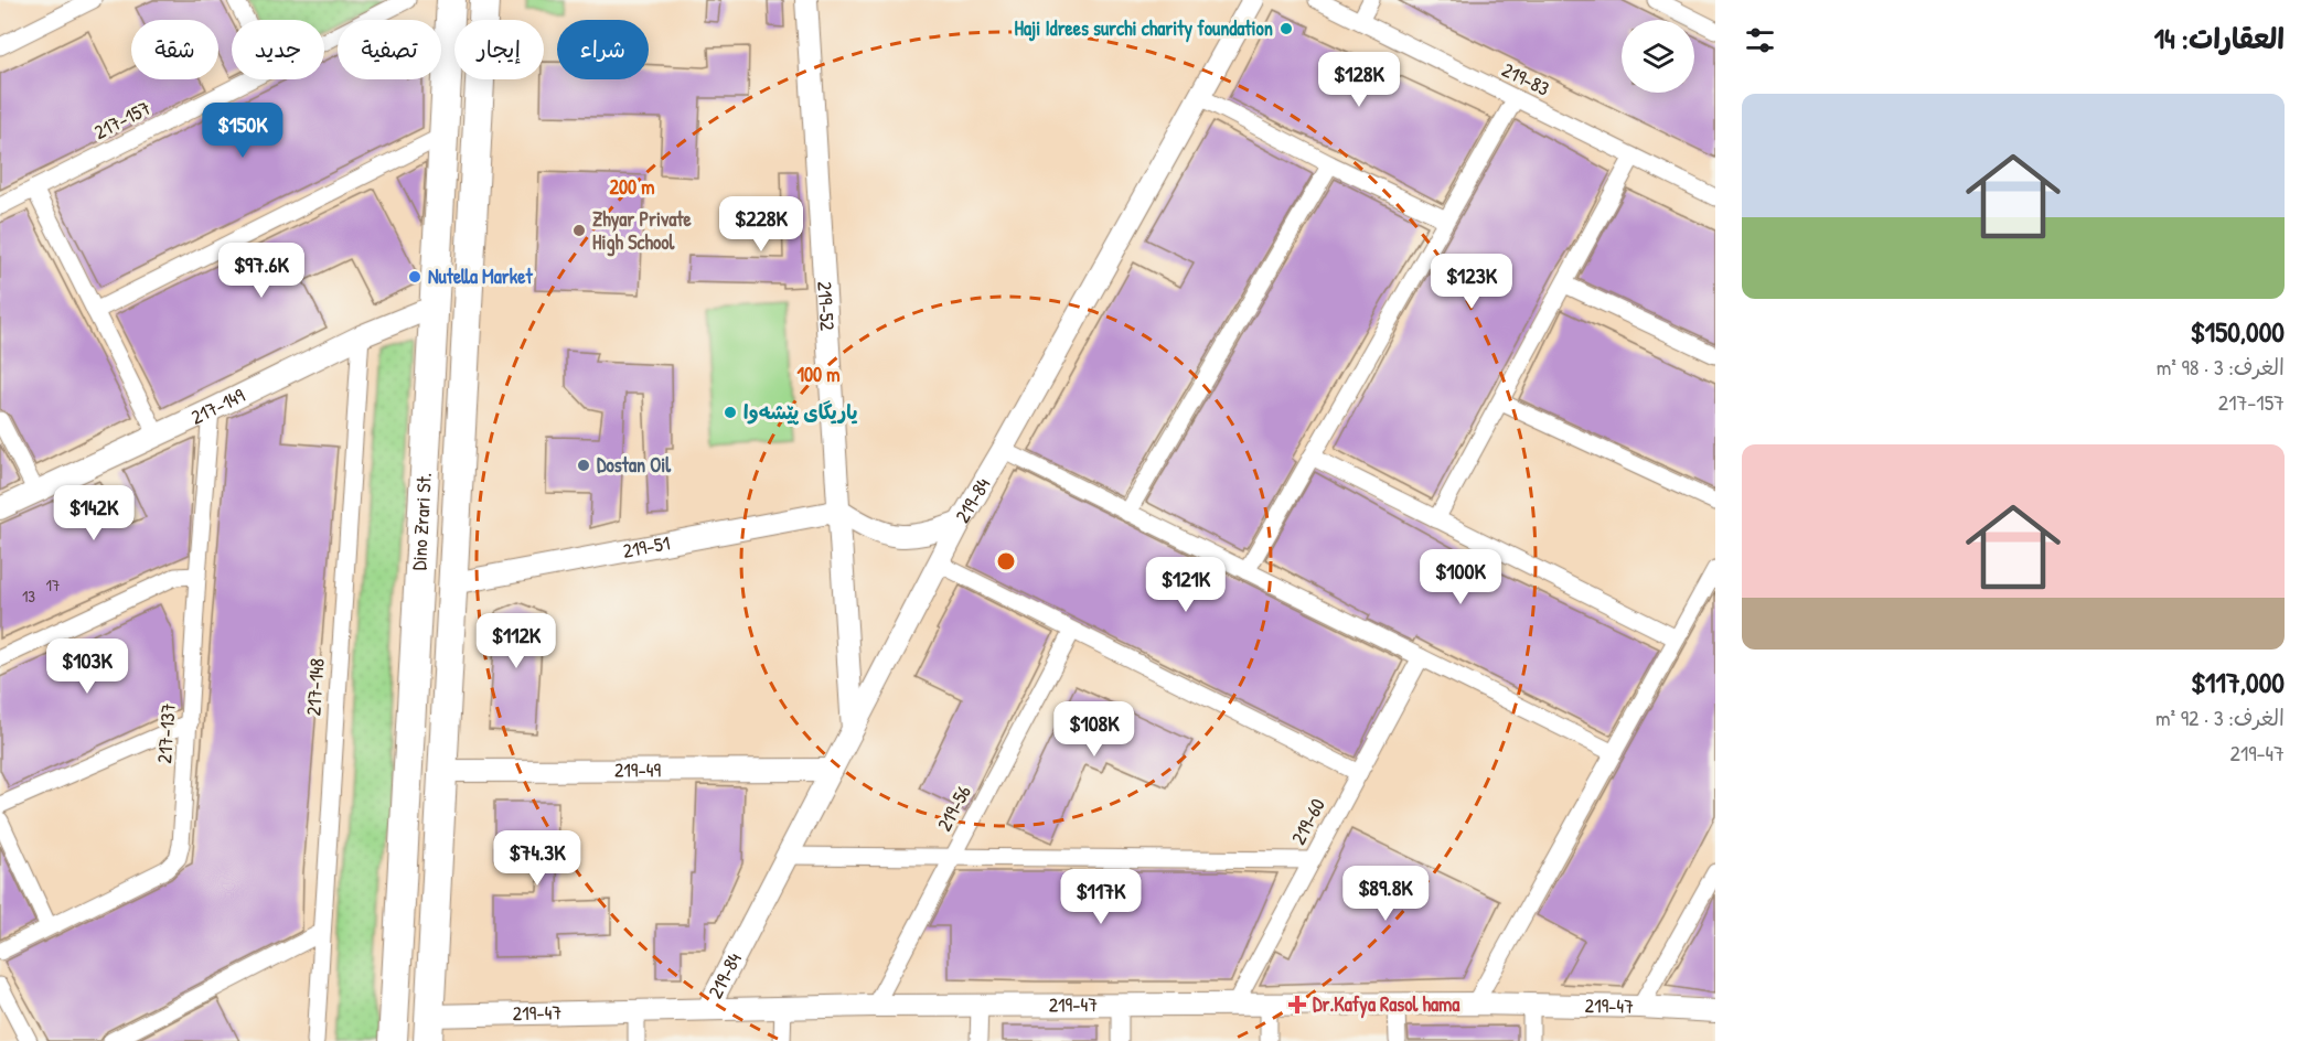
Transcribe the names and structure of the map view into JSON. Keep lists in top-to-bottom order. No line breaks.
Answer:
{"streets":{"main road":["Dino Zrari St."],"street":["219-83","217-157","219-52","217-149","219-84","219-51","217-148","217-137","219-49","219-56","219-60","219-47"]},"crossings":[["219-52","219-84"],["219-52","219-51"],["217-149","Dino Zrari St."],["217-149","217-148"],["217-149","217-137"],["219-84","219-49"],["219-84","219-47"],["Dino Zrari St.","219-51"],["Dino Zrari St.","219-49"],["Dino Zrari St.","219-47"],["219-56","219-47"],["219-60","219-47"]],"places":{"other":["Haji Idrees surchi charity foundation","Zhyar Private High School","Nutella Market","یاریگای پێشەوا","Dostan Oil"],"health":["Dr.Kafya Rasol hama"]},"house_numbers":["17","13"],"page":{"heading":"العقارات: 14","chip":["شراء","إيجار","تصفية","جديد","شقة"],"price":["$128K","$150K","$228K","$97.6K","$123K","$142K","$100K","$121K","$112K","$103K","$108K","$74.3K","$89.8K","$117K"],"list":[{"name":"$150,000","note":"الغرف: 3 · 98 m² · 217-157"},{"name":"$117,000","note":"الغرف: 3 · 92 m² · 219-47"}]},"rings":["200 m","100 m"]}
